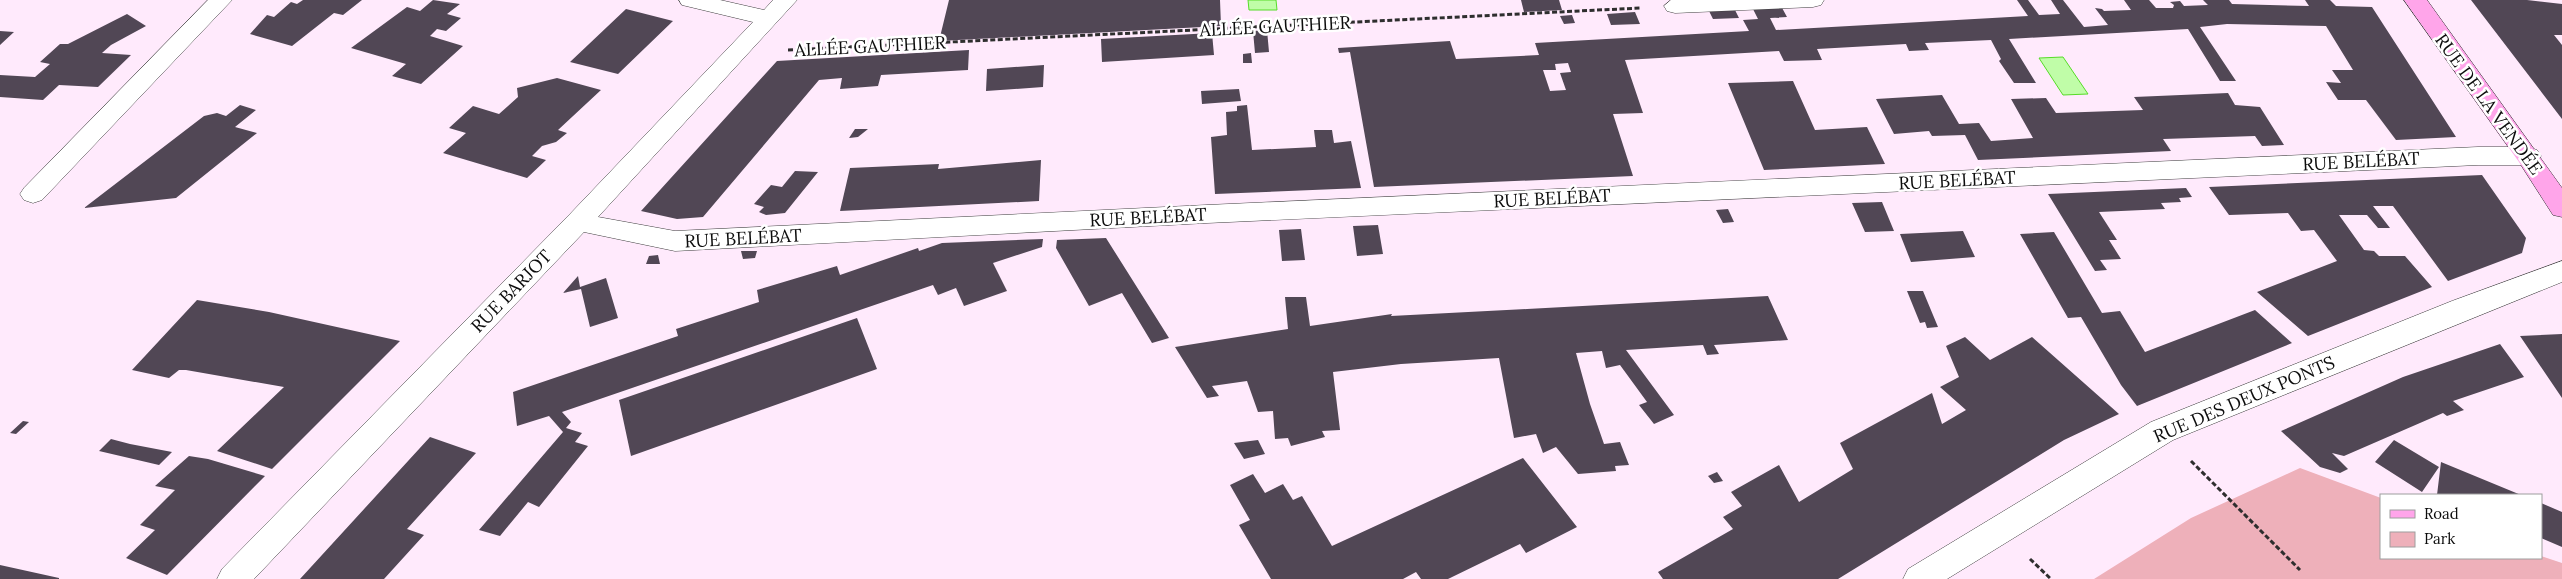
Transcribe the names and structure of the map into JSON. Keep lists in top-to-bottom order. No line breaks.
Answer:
{"streets":{"main road":["RUE DE LA VENDÉE"],"street":["RUE BELÉBAT","RUE BARJOT","RUE DES DEUX PONTS"],"path":["ALLÉE GAUTHIER"]},"crossings":[["ALLÉE GAUTHIER","RUE BARJOT"],["RUE DE LA VENDÉE","RUE BELÉBAT"],["RUE BELÉBAT","RUE BARJOT"]],"legend":["Road","Park"]}
